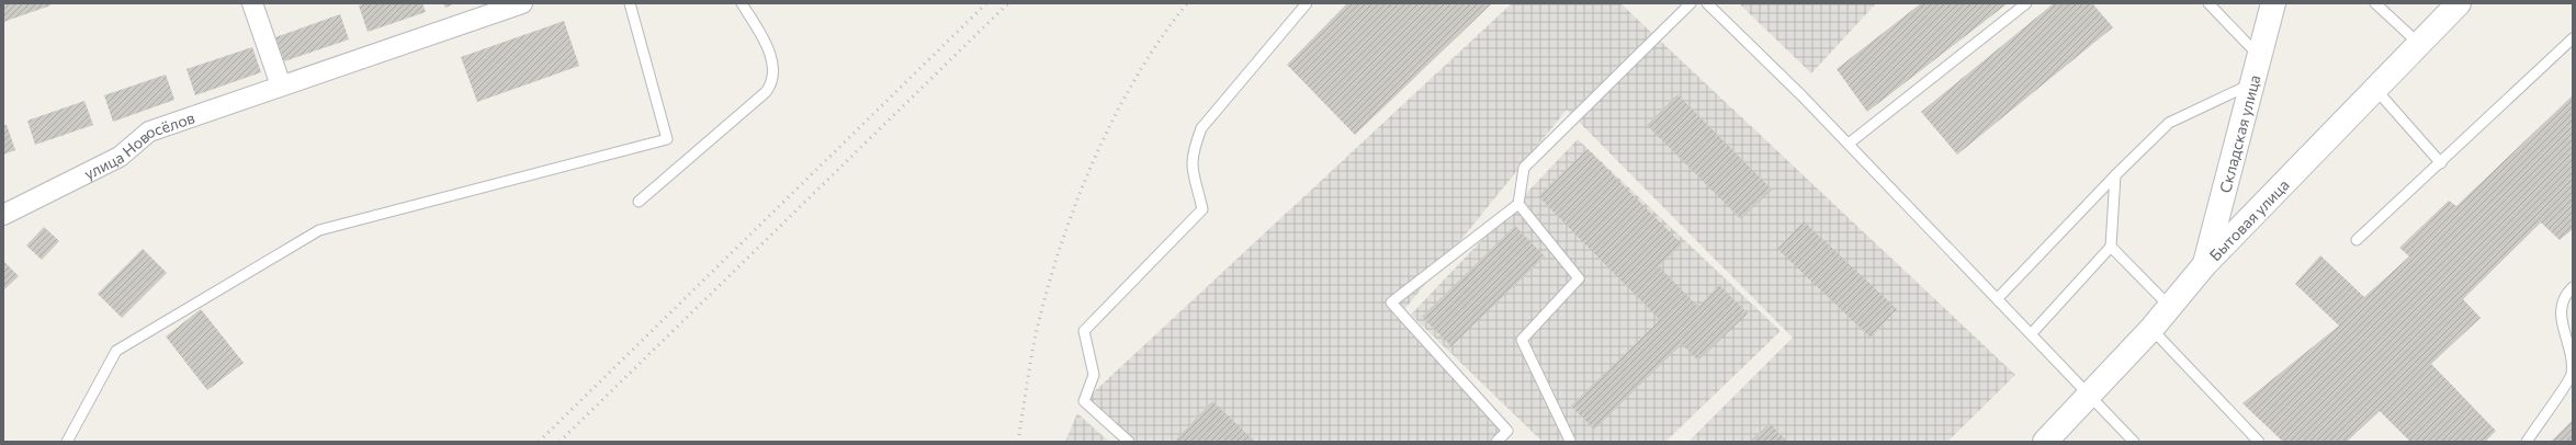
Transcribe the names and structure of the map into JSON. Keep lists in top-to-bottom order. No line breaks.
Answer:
{"streets":{"main road":["Складская улица","Бытовая улица"],"street":["улица Новосёлов"]},"crossings":[["Складская улица","Бытовая улица"]]}
